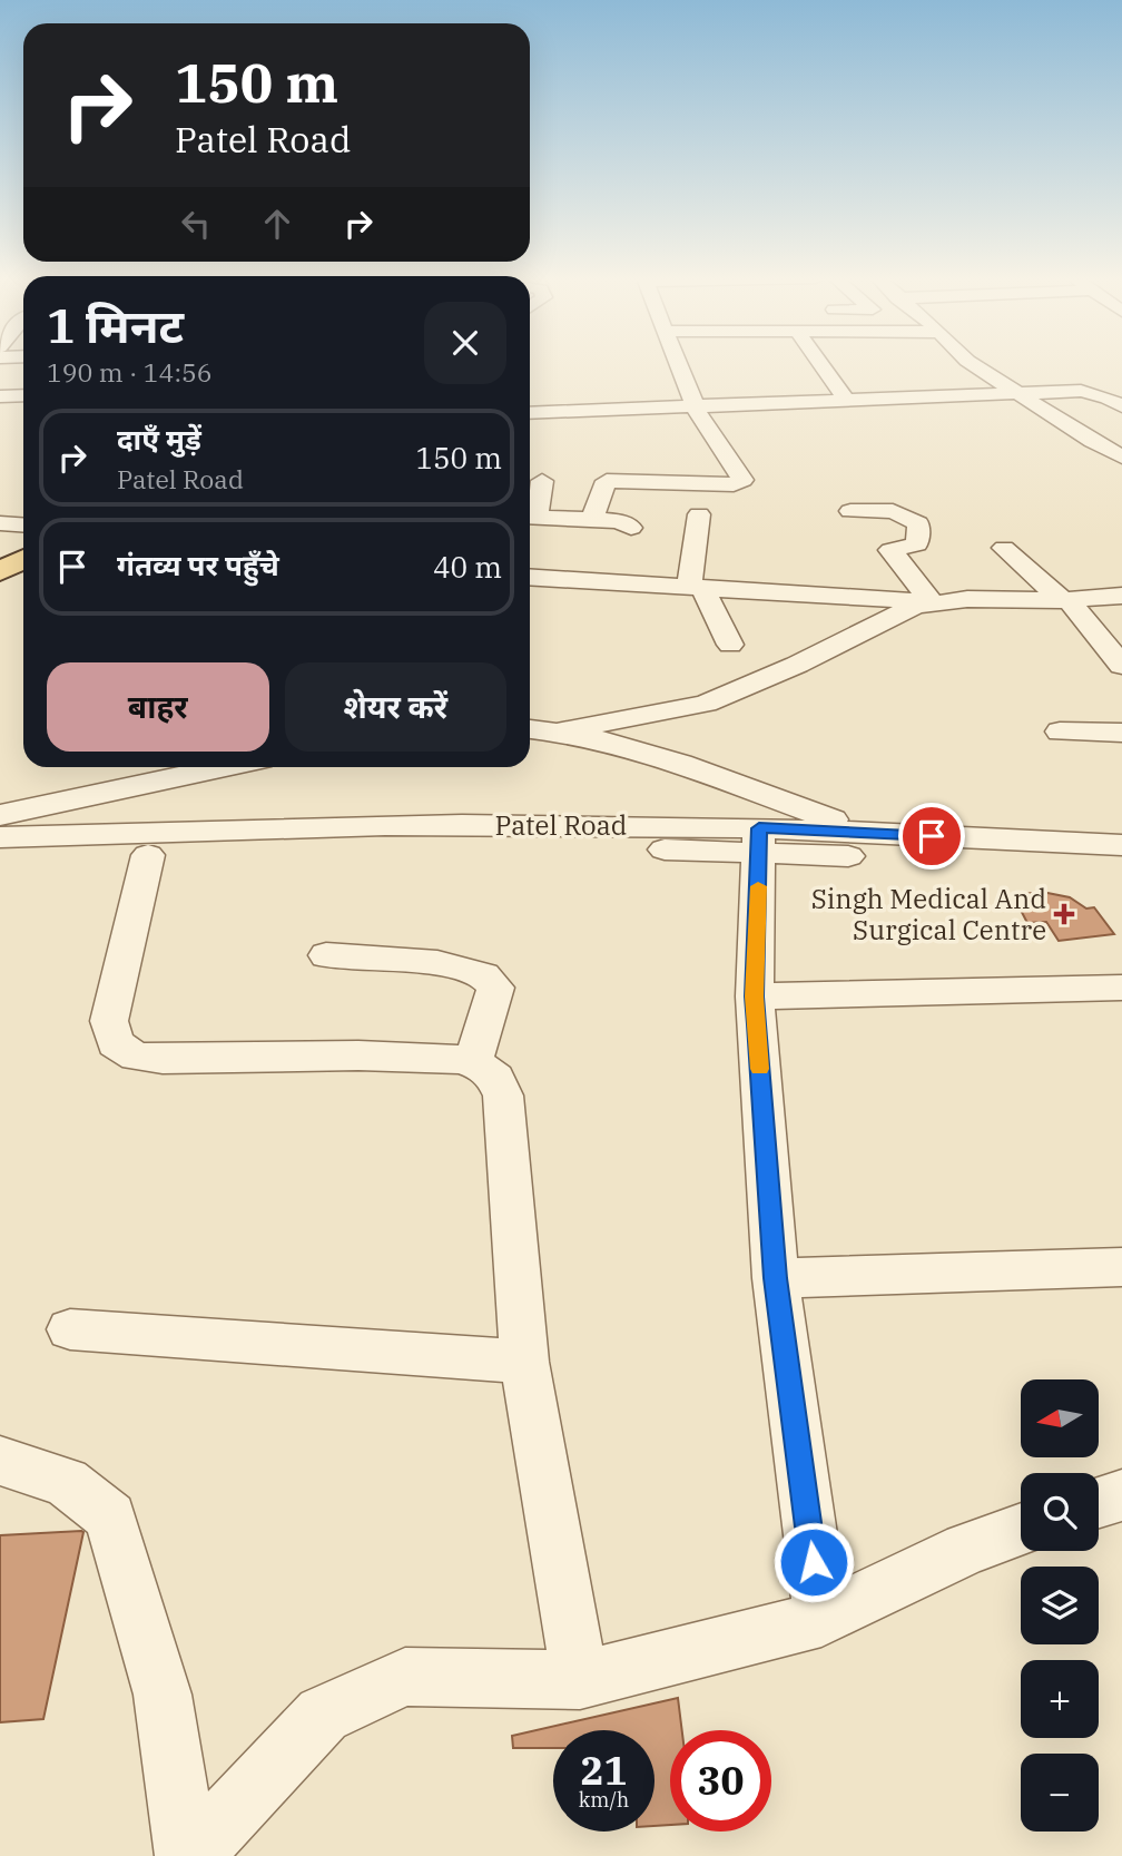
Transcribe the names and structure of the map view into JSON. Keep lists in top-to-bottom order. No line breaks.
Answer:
{"streets":{"street":["Patel Road"]},"places":{"health":["Singh Medical And Surgical Centre"]},"north":"left","page":{"turn":["150 m","Patel Road"],"heading":["1 मिनट","190 m · 14:56"],"list":[{"name":"दाएँ मुड़ें","note":"Patel Road","value":"150 m"},{"name":"गंतव्य पर पहुँचे","value":"40 m"}],"buttons":["बाहर","शेयर करें"],"map_buttons":["+","−"],"speed":"21 km/h","limit":"30"}}
